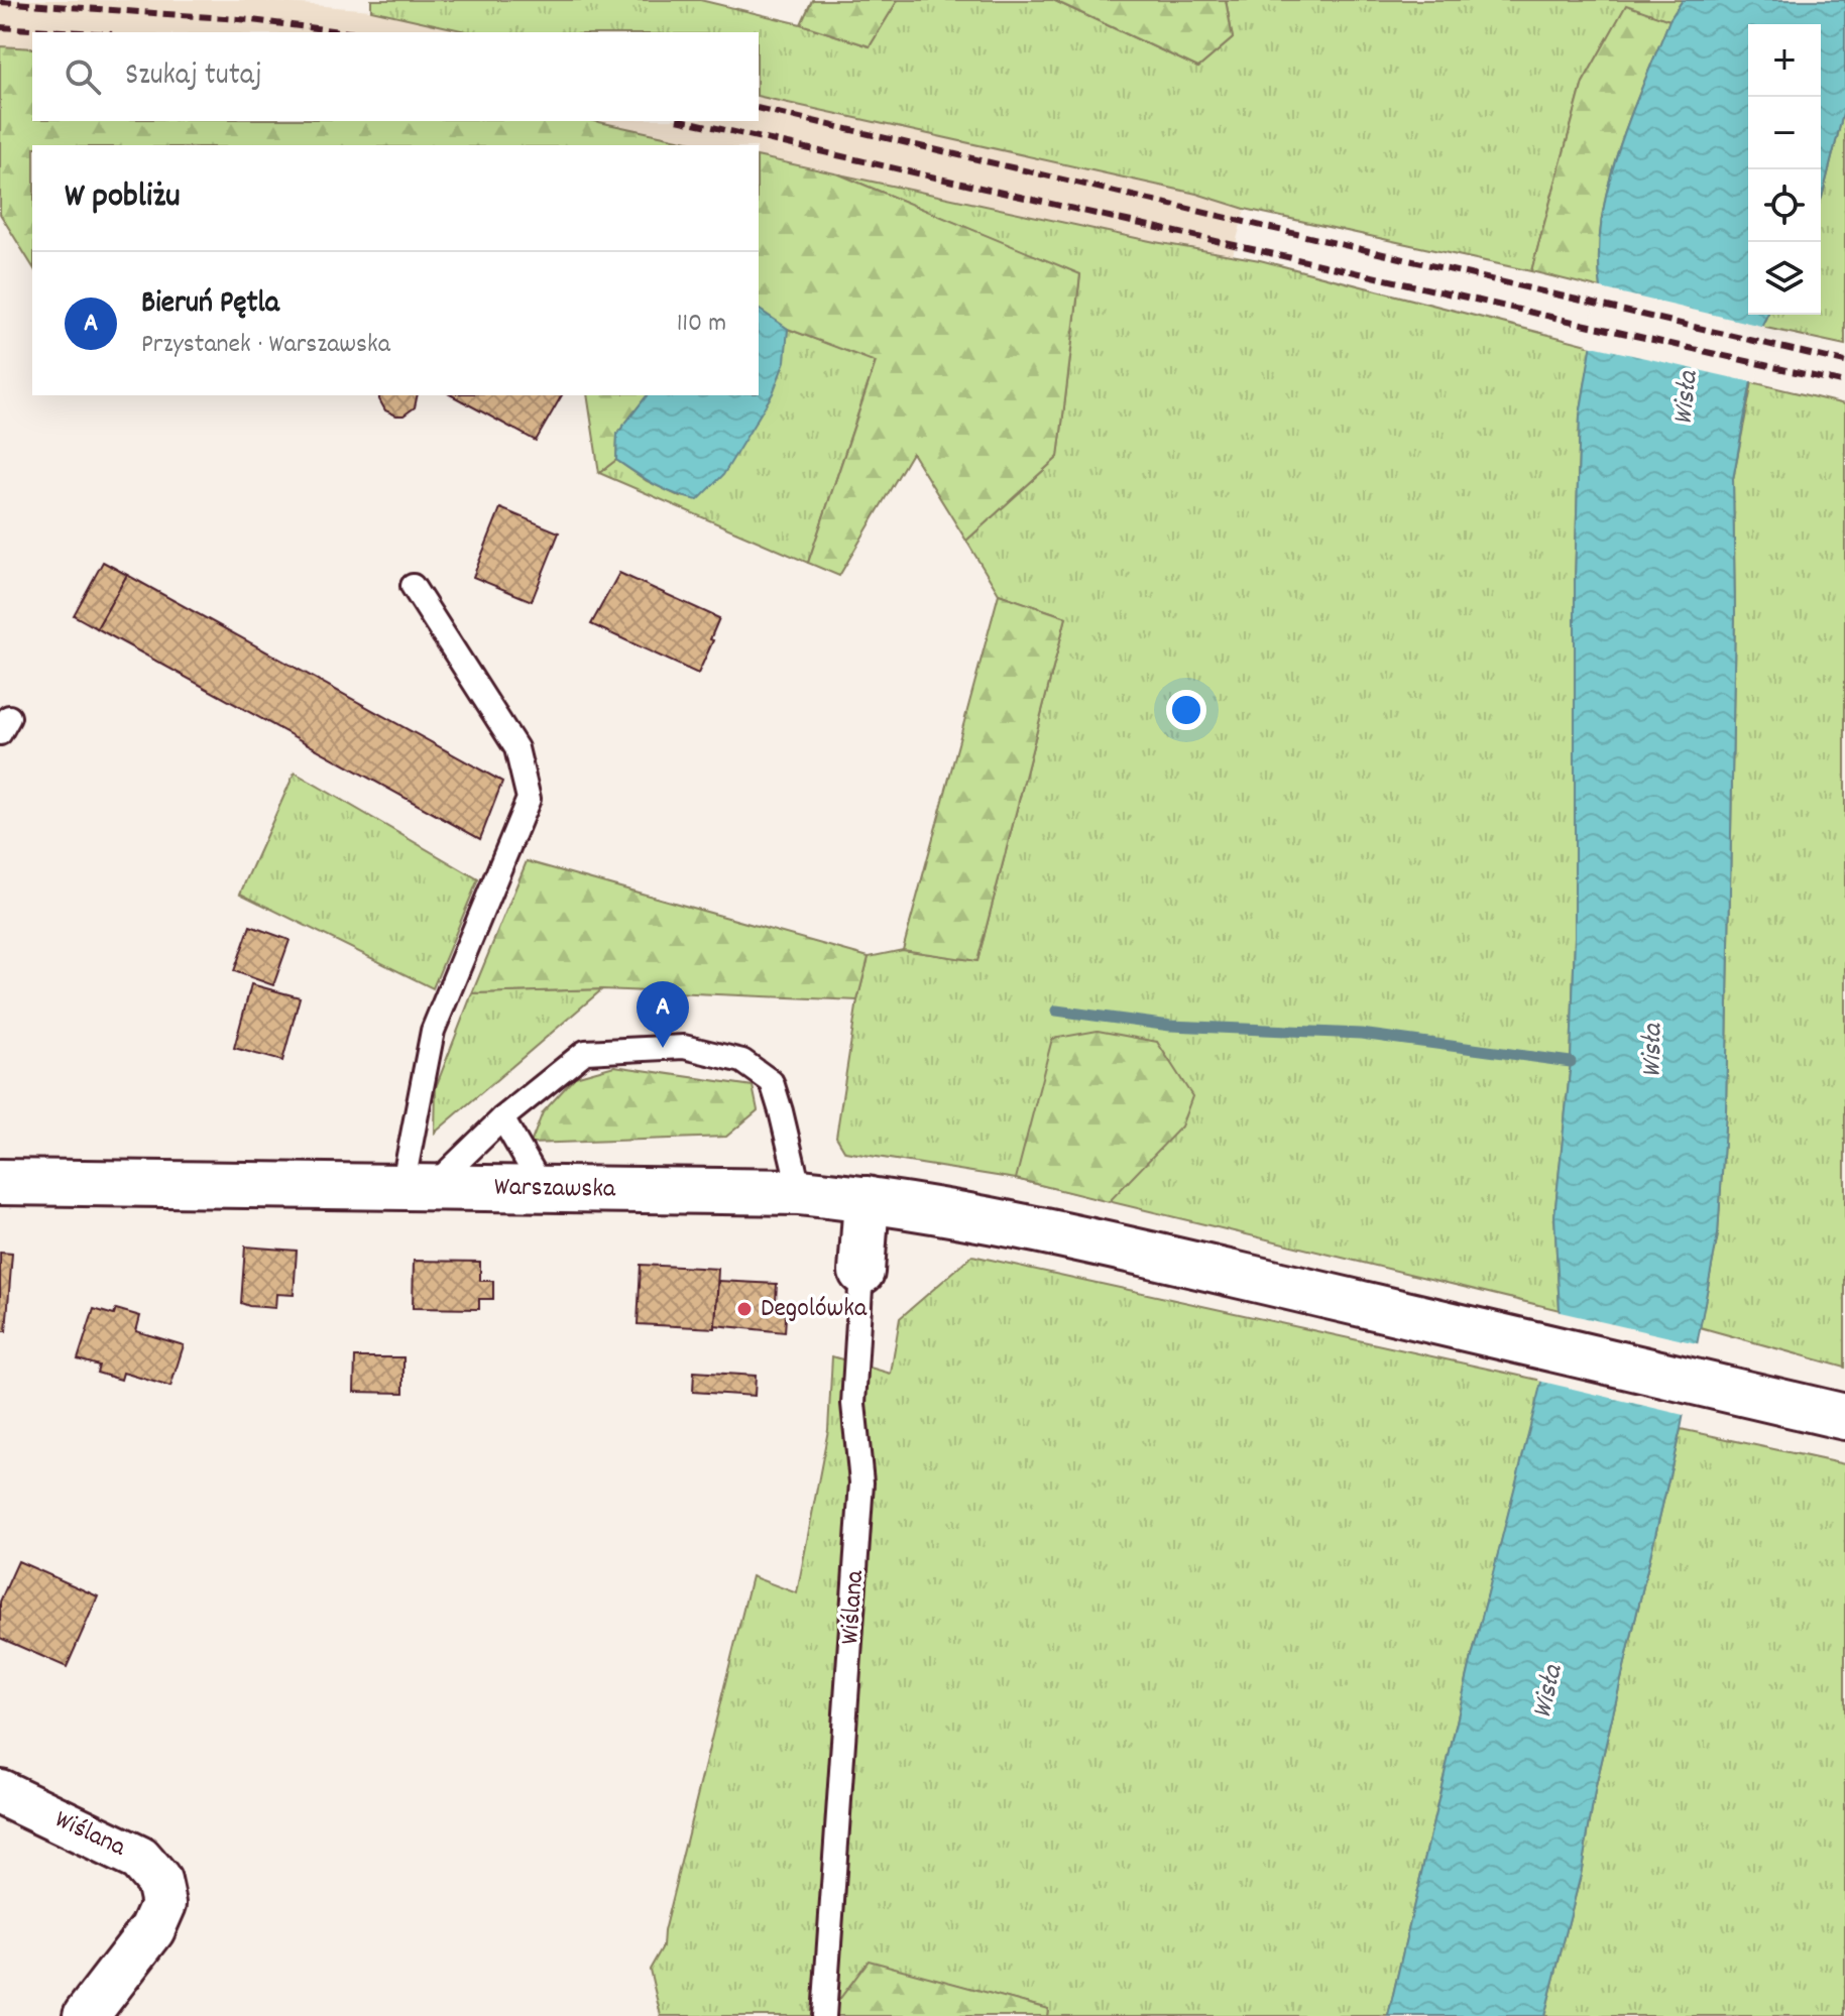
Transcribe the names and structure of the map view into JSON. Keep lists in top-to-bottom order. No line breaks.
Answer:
{"streets":{"main road":["Warszawska","Wiślana"]},"crossings":[["Warszawska","Wiślana"]],"water":["Wisła"],"places":["Degolówka"],"page":{"map_buttons":["+","−"],"search":"Szukaj tutaj","heading":"W pobliżu","list":[{"mark":"A","name":"Bieruń Pętla","note":"Przystanek · Warszawska","value":"110 m"}],"pins":"A"}}
